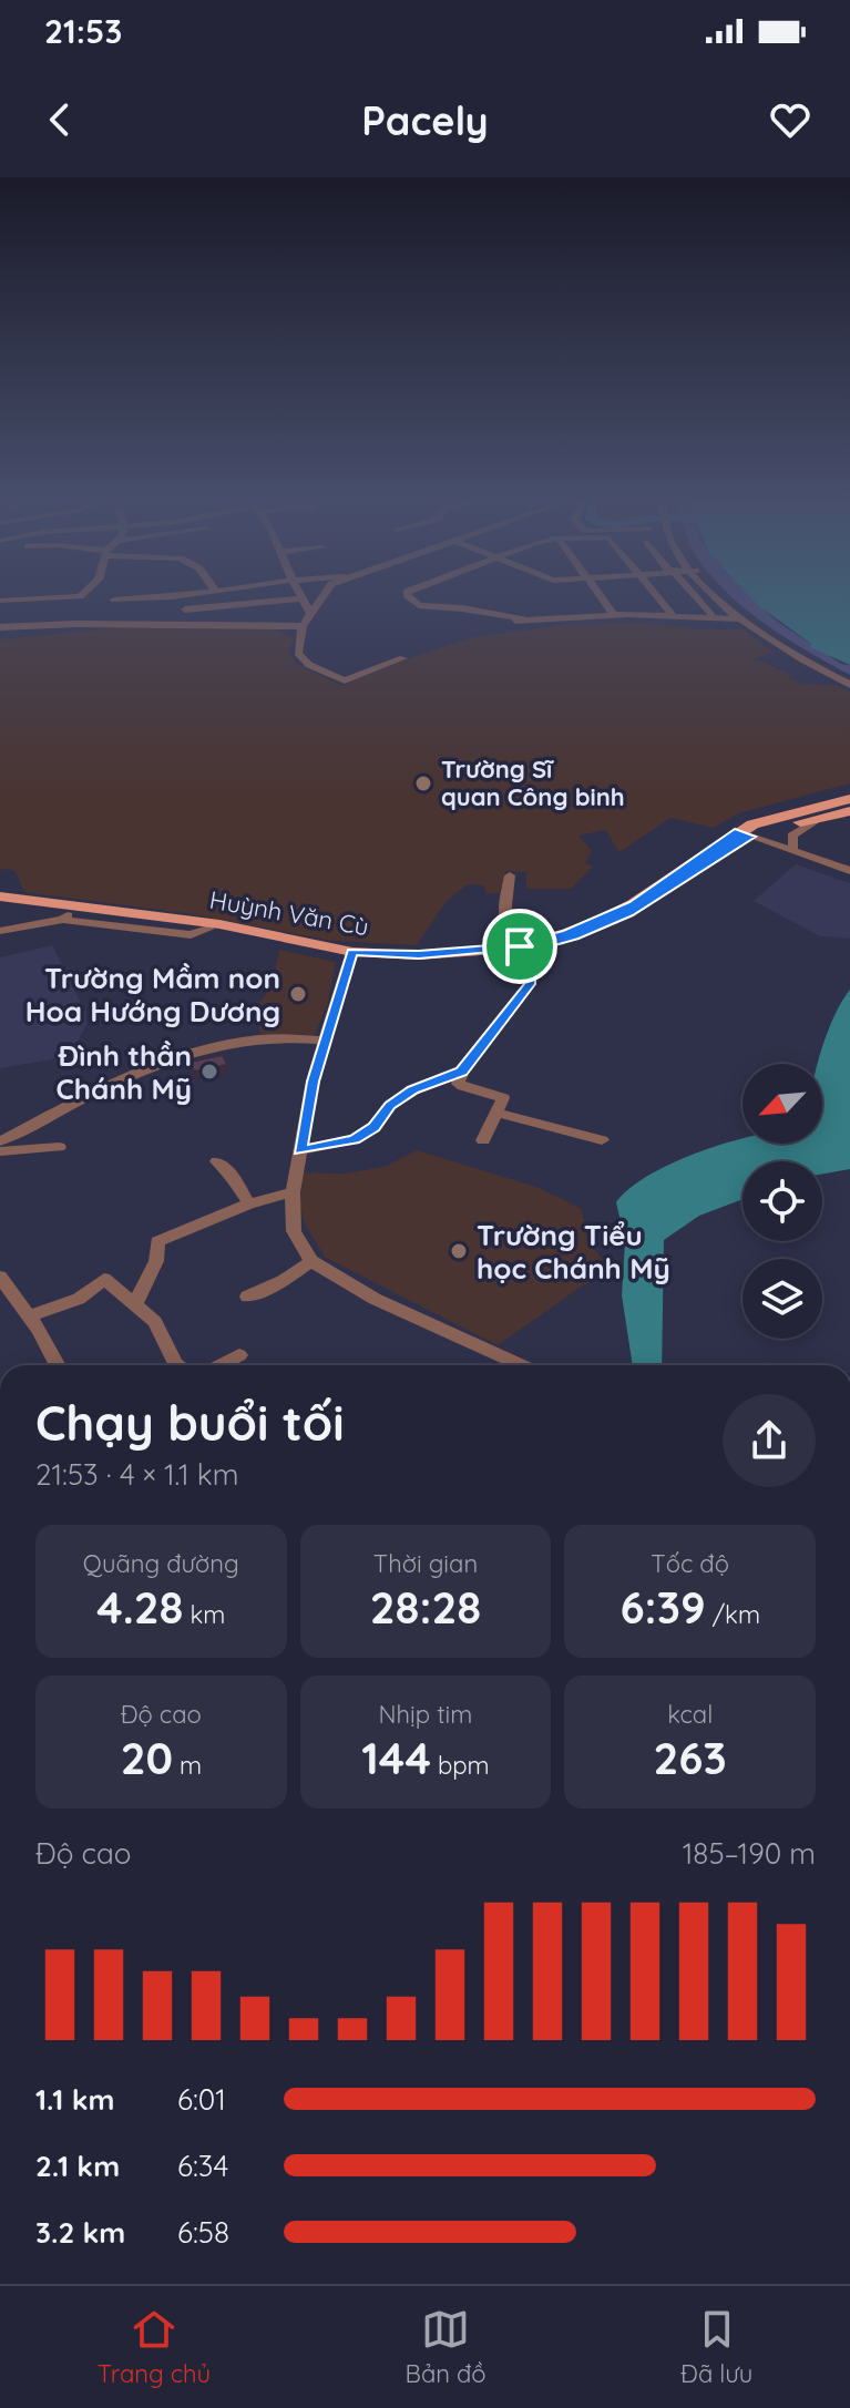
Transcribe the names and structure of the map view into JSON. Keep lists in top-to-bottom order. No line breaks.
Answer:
{"places":["Trường Sĩ quan Công binh","Trường Mầm non Hoa Hướng Dương","Đình thần Chánh Mỹ","Trường Tiểu học Chánh Mỹ"],"north":"bottom left","page":{"status":"21:53","header":"Pacely","heading":["Chạy buổi tối","21:53 · 4 × 1.1 km"],"stats":[["Quãng đường","4.28 km"],["Thời gian","28:28"],["Tốc độ","6:39 /km"],["Độ cao","20 m"],["Nhịp tim","144 bpm"],["kcal","263"]],"chart":["Độ cao","185–190 m"],"list":[{"name":"1.1 km","note":"6:01"},{"name":"2.1 km","note":"6:34"},{"name":"3.2 km","note":"6:58"}],"tabs":["Trang chủ","Bản đồ","Đã lưu"]}}
